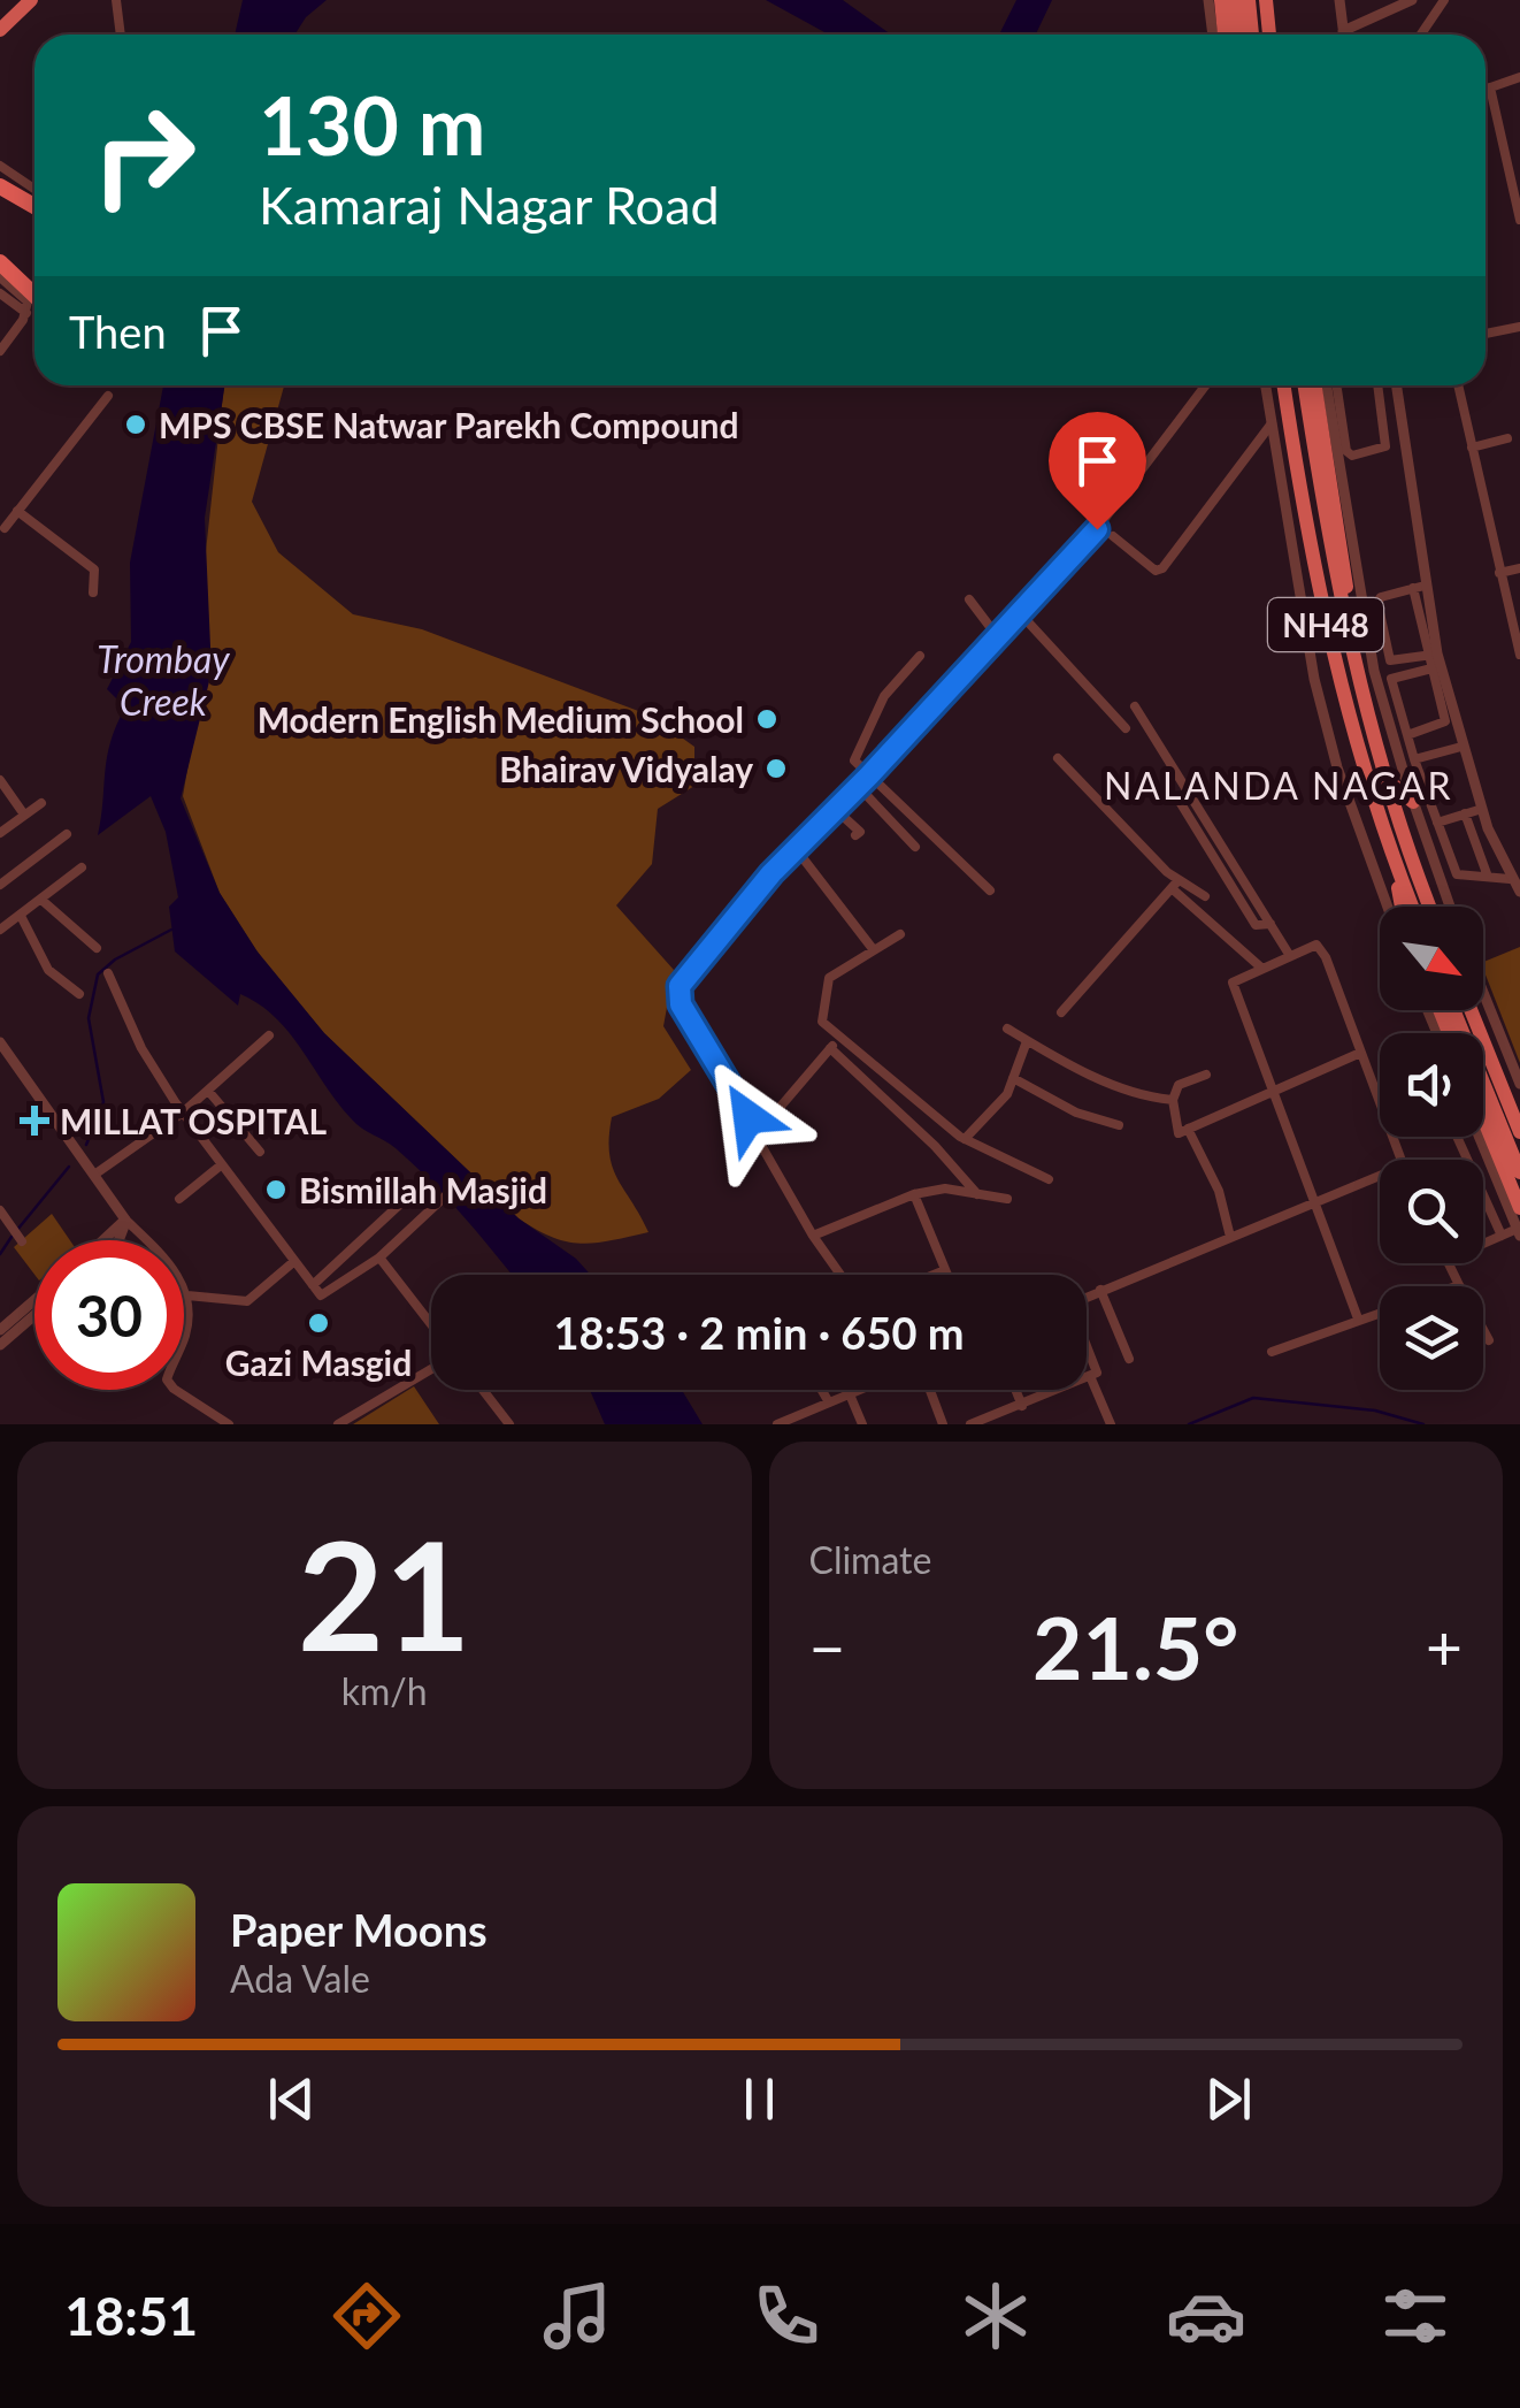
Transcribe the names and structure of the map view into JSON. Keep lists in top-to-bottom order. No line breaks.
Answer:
{"streets":{"highway":["NH48"]},"districts":["NALANDA NAGAR"],"water":["Trombay Creek"],"places":{"other":["MPS CBSE Natwar Parekh Compound","Modern English Medium School","Bhairav Vidyalay","Bismillah Masjid","Gazi Masgid"],"health":["MILLAT OSPITAL"]},"north":"bottom right","page":{"turn":["130 m","Kamaraj Nagar Road"],"then":"Then","limit":"30","trip":"18:53 · 2 min · 650 m","tile":[["21","km/h"],"Climate"],"heat":["−","21.5°","+"],"song":["Paper Moons","Ada Vale"],"tabs":"18:51"}}
